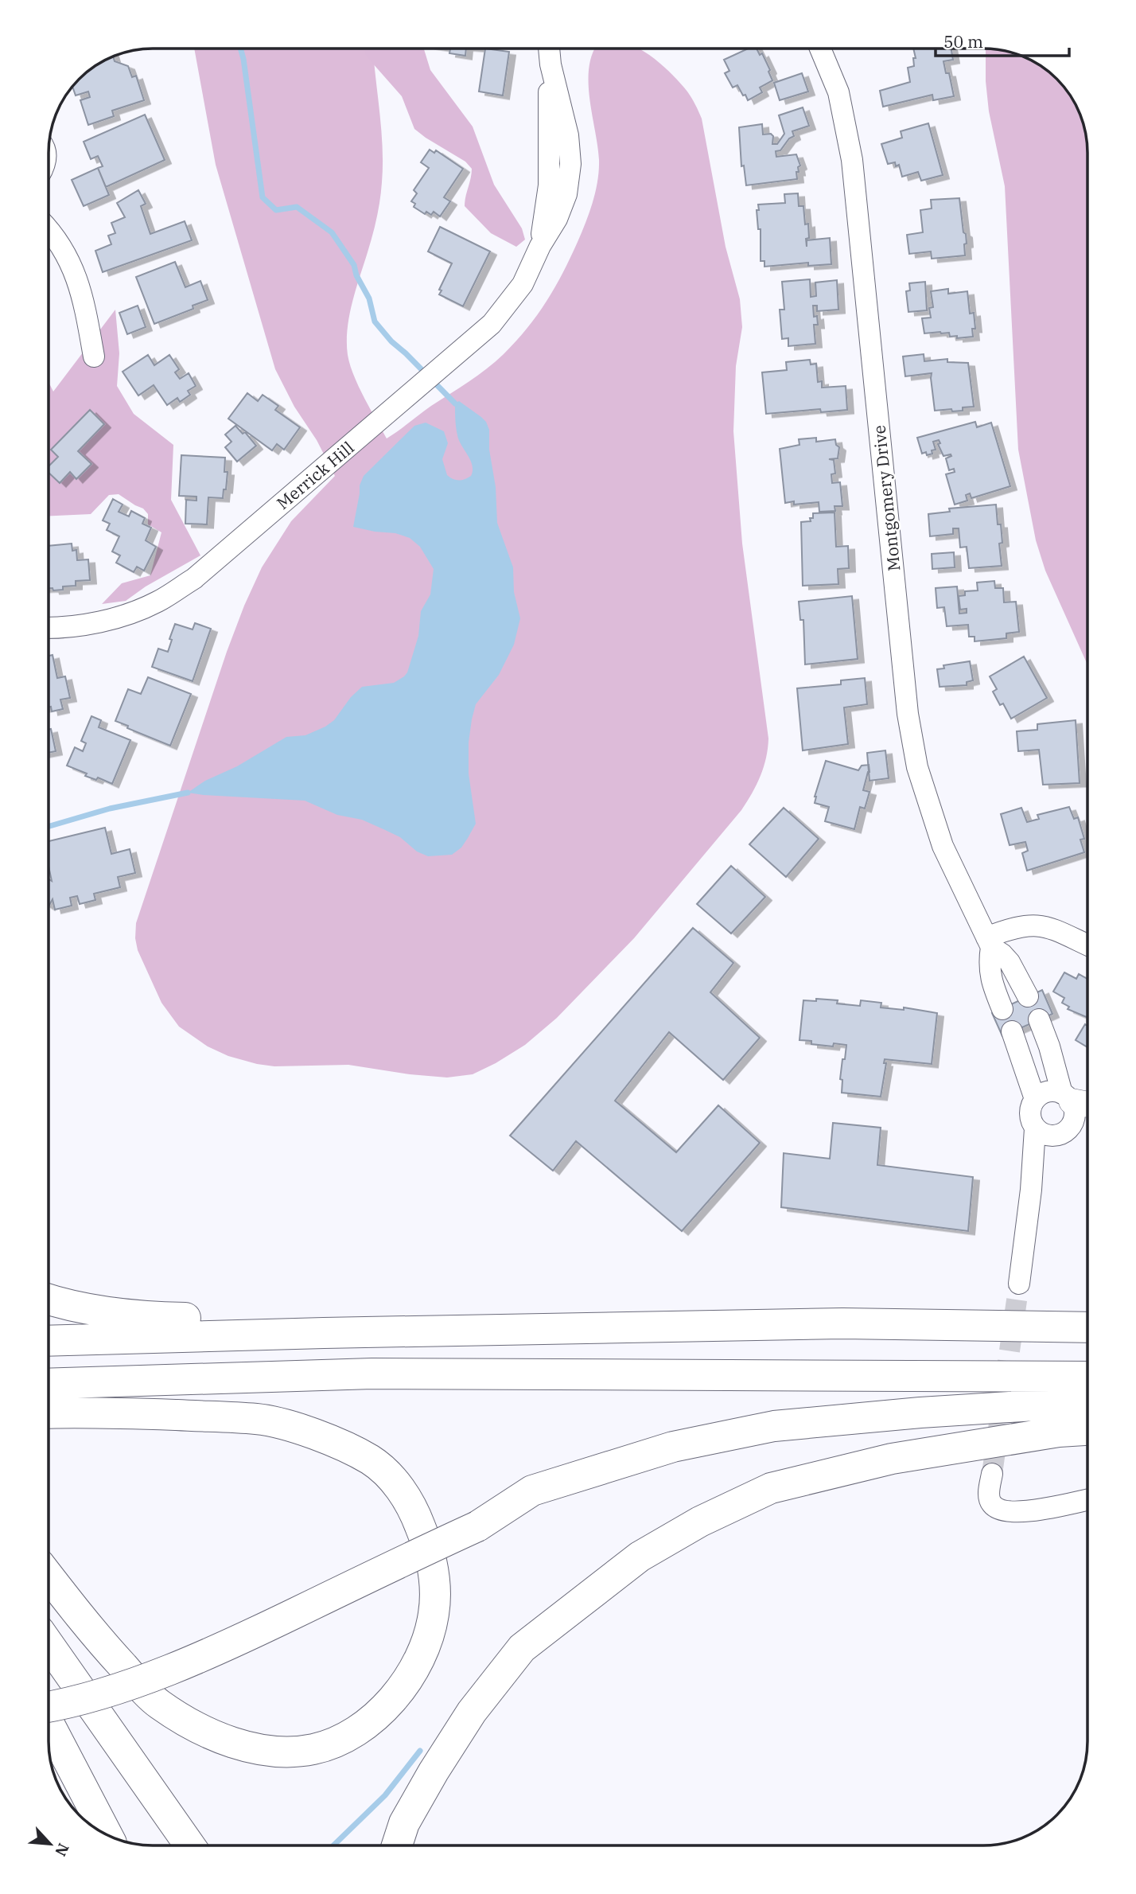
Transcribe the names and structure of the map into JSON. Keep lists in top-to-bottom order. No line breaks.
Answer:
{"streets":{"street":["Merrick Hill","Montgomery Drive"]},"scale_bar":"50 m","north":"bottom right"}
